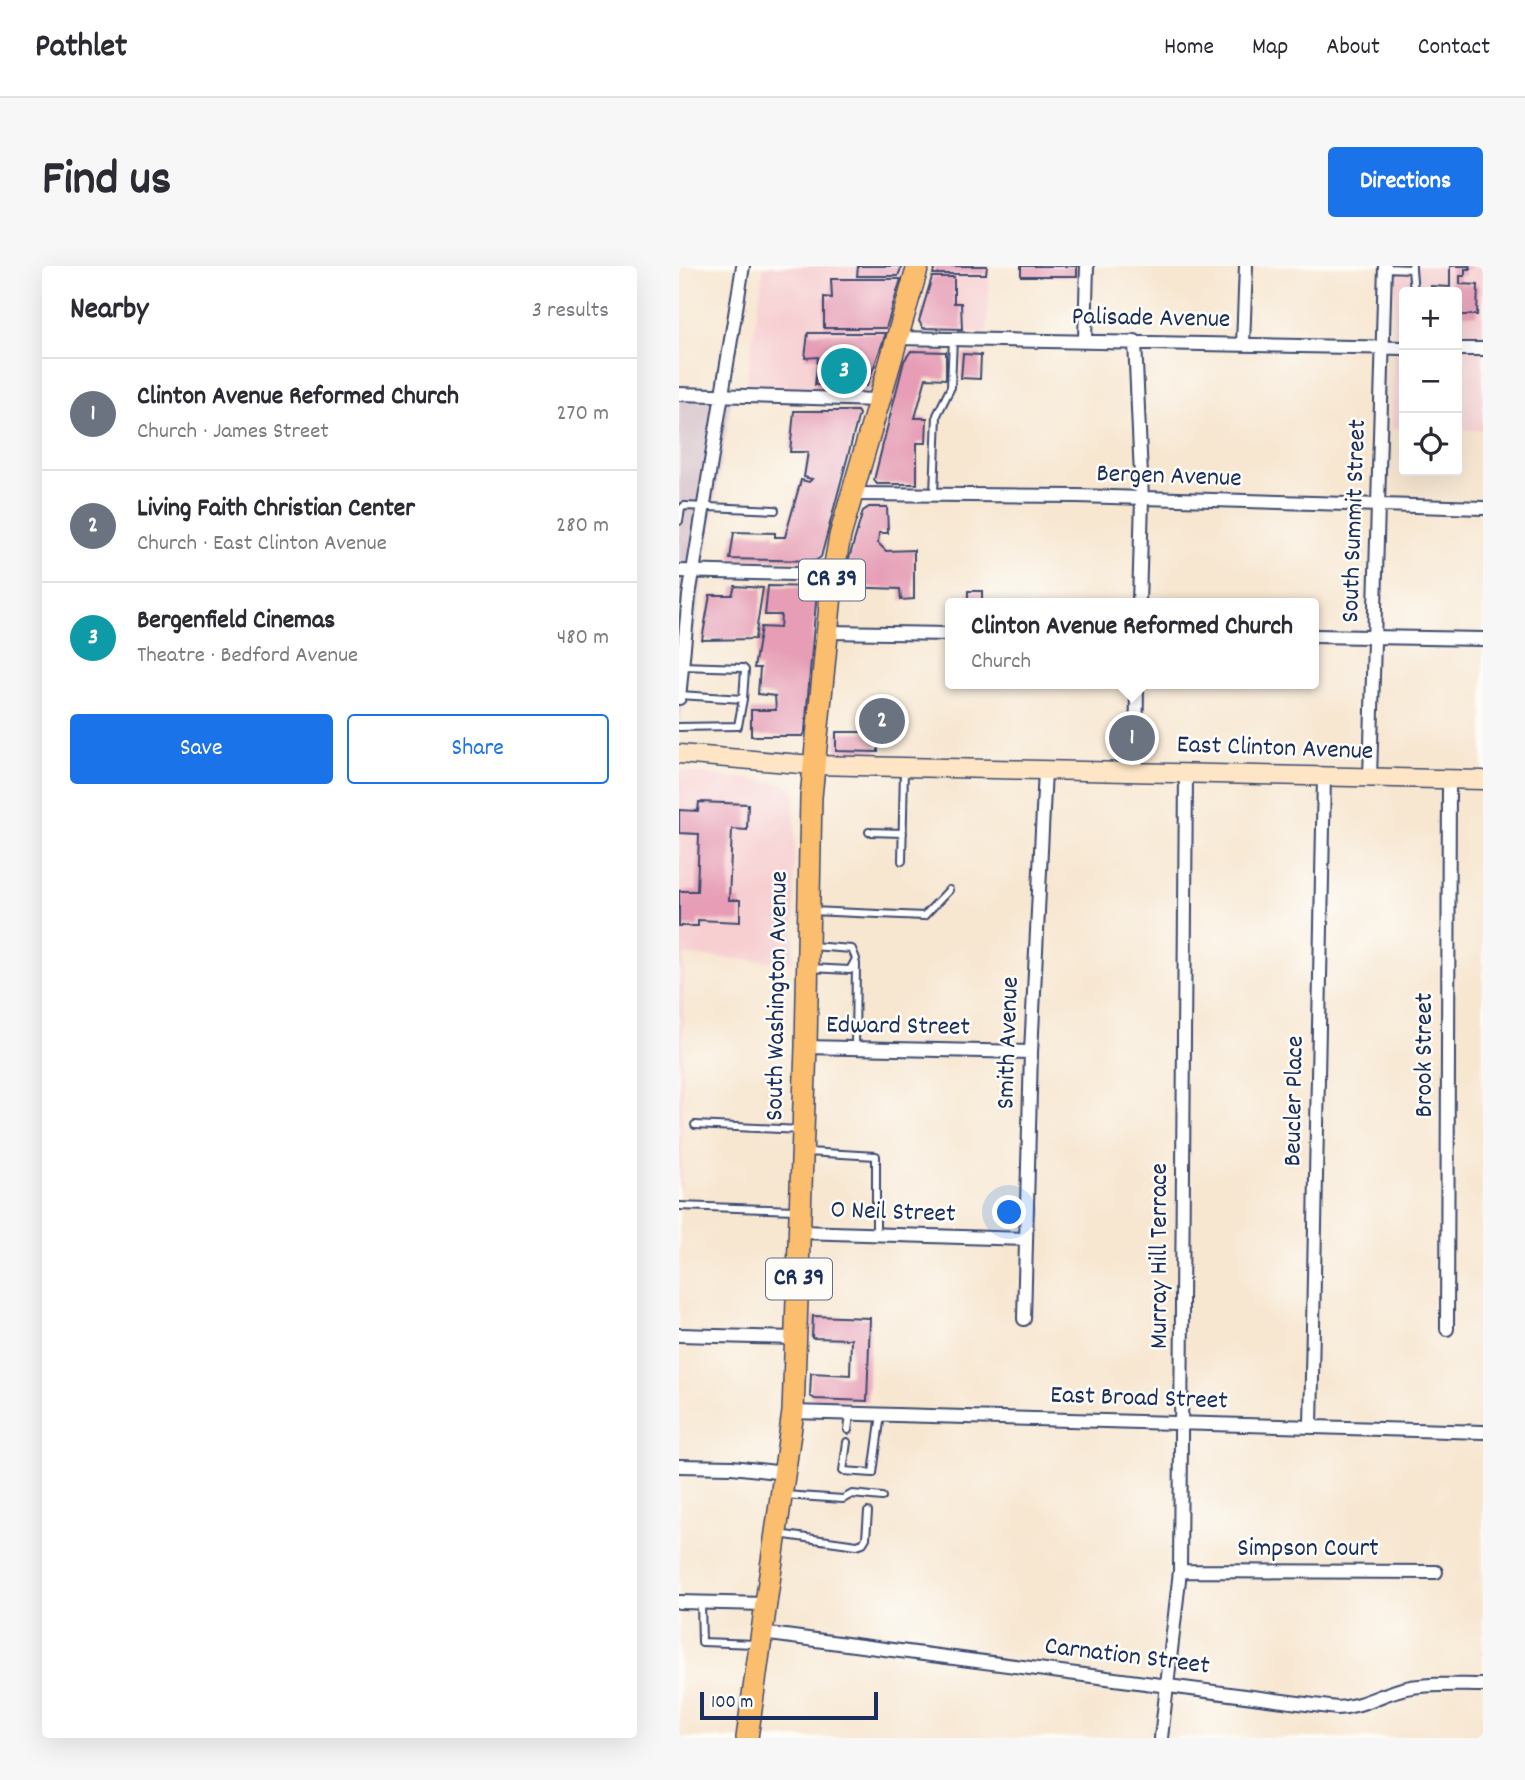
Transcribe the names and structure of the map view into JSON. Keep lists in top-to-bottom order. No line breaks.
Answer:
{"streets":{"main road":["CR 39","South Washington Avenue"],"street":["Palisade Avenue","Bergen Avenue","South Summit Street","East Clinton Avenue","Edward Street","Smith Avenue","Brook Street","Beucler Place","O Neil Street","Murray Hill Terrace","East Broad Street","Simpson Court","Carnation Street"]},"crossings":[["Palisade Avenue","South Summit Street"],["Palisade Avenue","South Washington Avenue"],["Bergen Avenue","South Summit Street"],["Bergen Avenue","South Washington Avenue"],["South Summit Street","East Clinton Avenue"],["East Clinton Avenue","South Washington Avenue"],["East Clinton Avenue","Smith Avenue"],["East Clinton Avenue","Brook Street"],["East Clinton Avenue","Beucler Place"],["East Clinton Avenue","Murray Hill Terrace"],["South Washington Avenue","Edward Street"],["South Washington Avenue","O Neil Street"],["South Washington Avenue","East Broad Street"],["South Washington Avenue","Carnation Street"],["Edward Street","Smith Avenue"],["Smith Avenue","O Neil Street"],["Beucler Place","East Broad Street"],["Murray Hill Terrace","East Broad Street"],["Murray Hill Terrace","Simpson Court"],["Murray Hill Terrace","Carnation Street"]],"scale_bar":"100 m","page":{"header":"Pathlet","nav":["Home","Map","About","Contact"],"title":"Find us","buttons":["Directions",["Save","Share"]],"heading":["Nearby","3 results"],"map_buttons":["+","−"],"pins":["3","2","1"],"list":[{"mark":"1","name":"Clinton Avenue Reformed Church","note":"Church · James Street","value":"270 m"},{"mark":"2","name":"Living Faith Christian Center","note":"Church · East Clinton Avenue","value":"280 m"},{"mark":"3","name":"Bergenfield Cinemas","note":"Theatre · Bedford Avenue","value":"480 m"}],"popup":["Clinton Avenue Reformed Church","Church"],"scale":"100 m"}}
